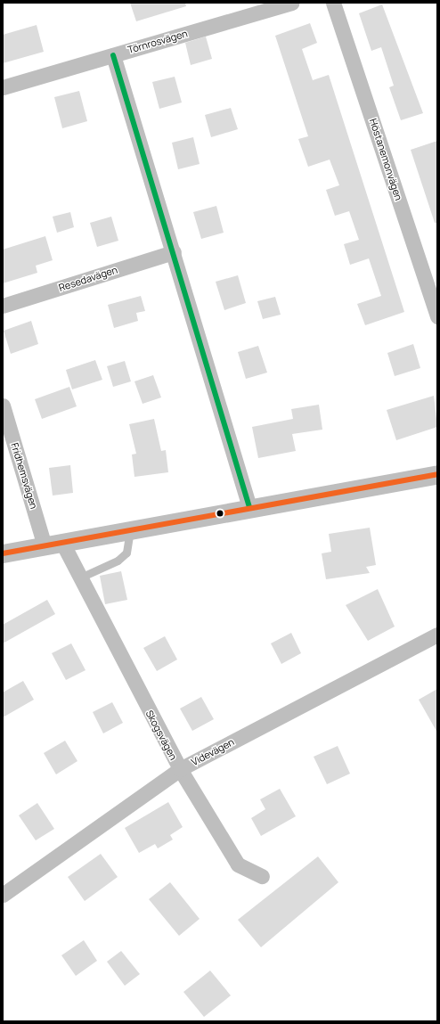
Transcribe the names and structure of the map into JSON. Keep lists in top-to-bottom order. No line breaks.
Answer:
{"streets":{"street":["Törnrosvägen","Höstanemonvägen","Resedavägen","Fridhemsvägen","Skogsvägen","Videvägen"]},"crossings":[["Skogsvägen","Videvägen"]]}
